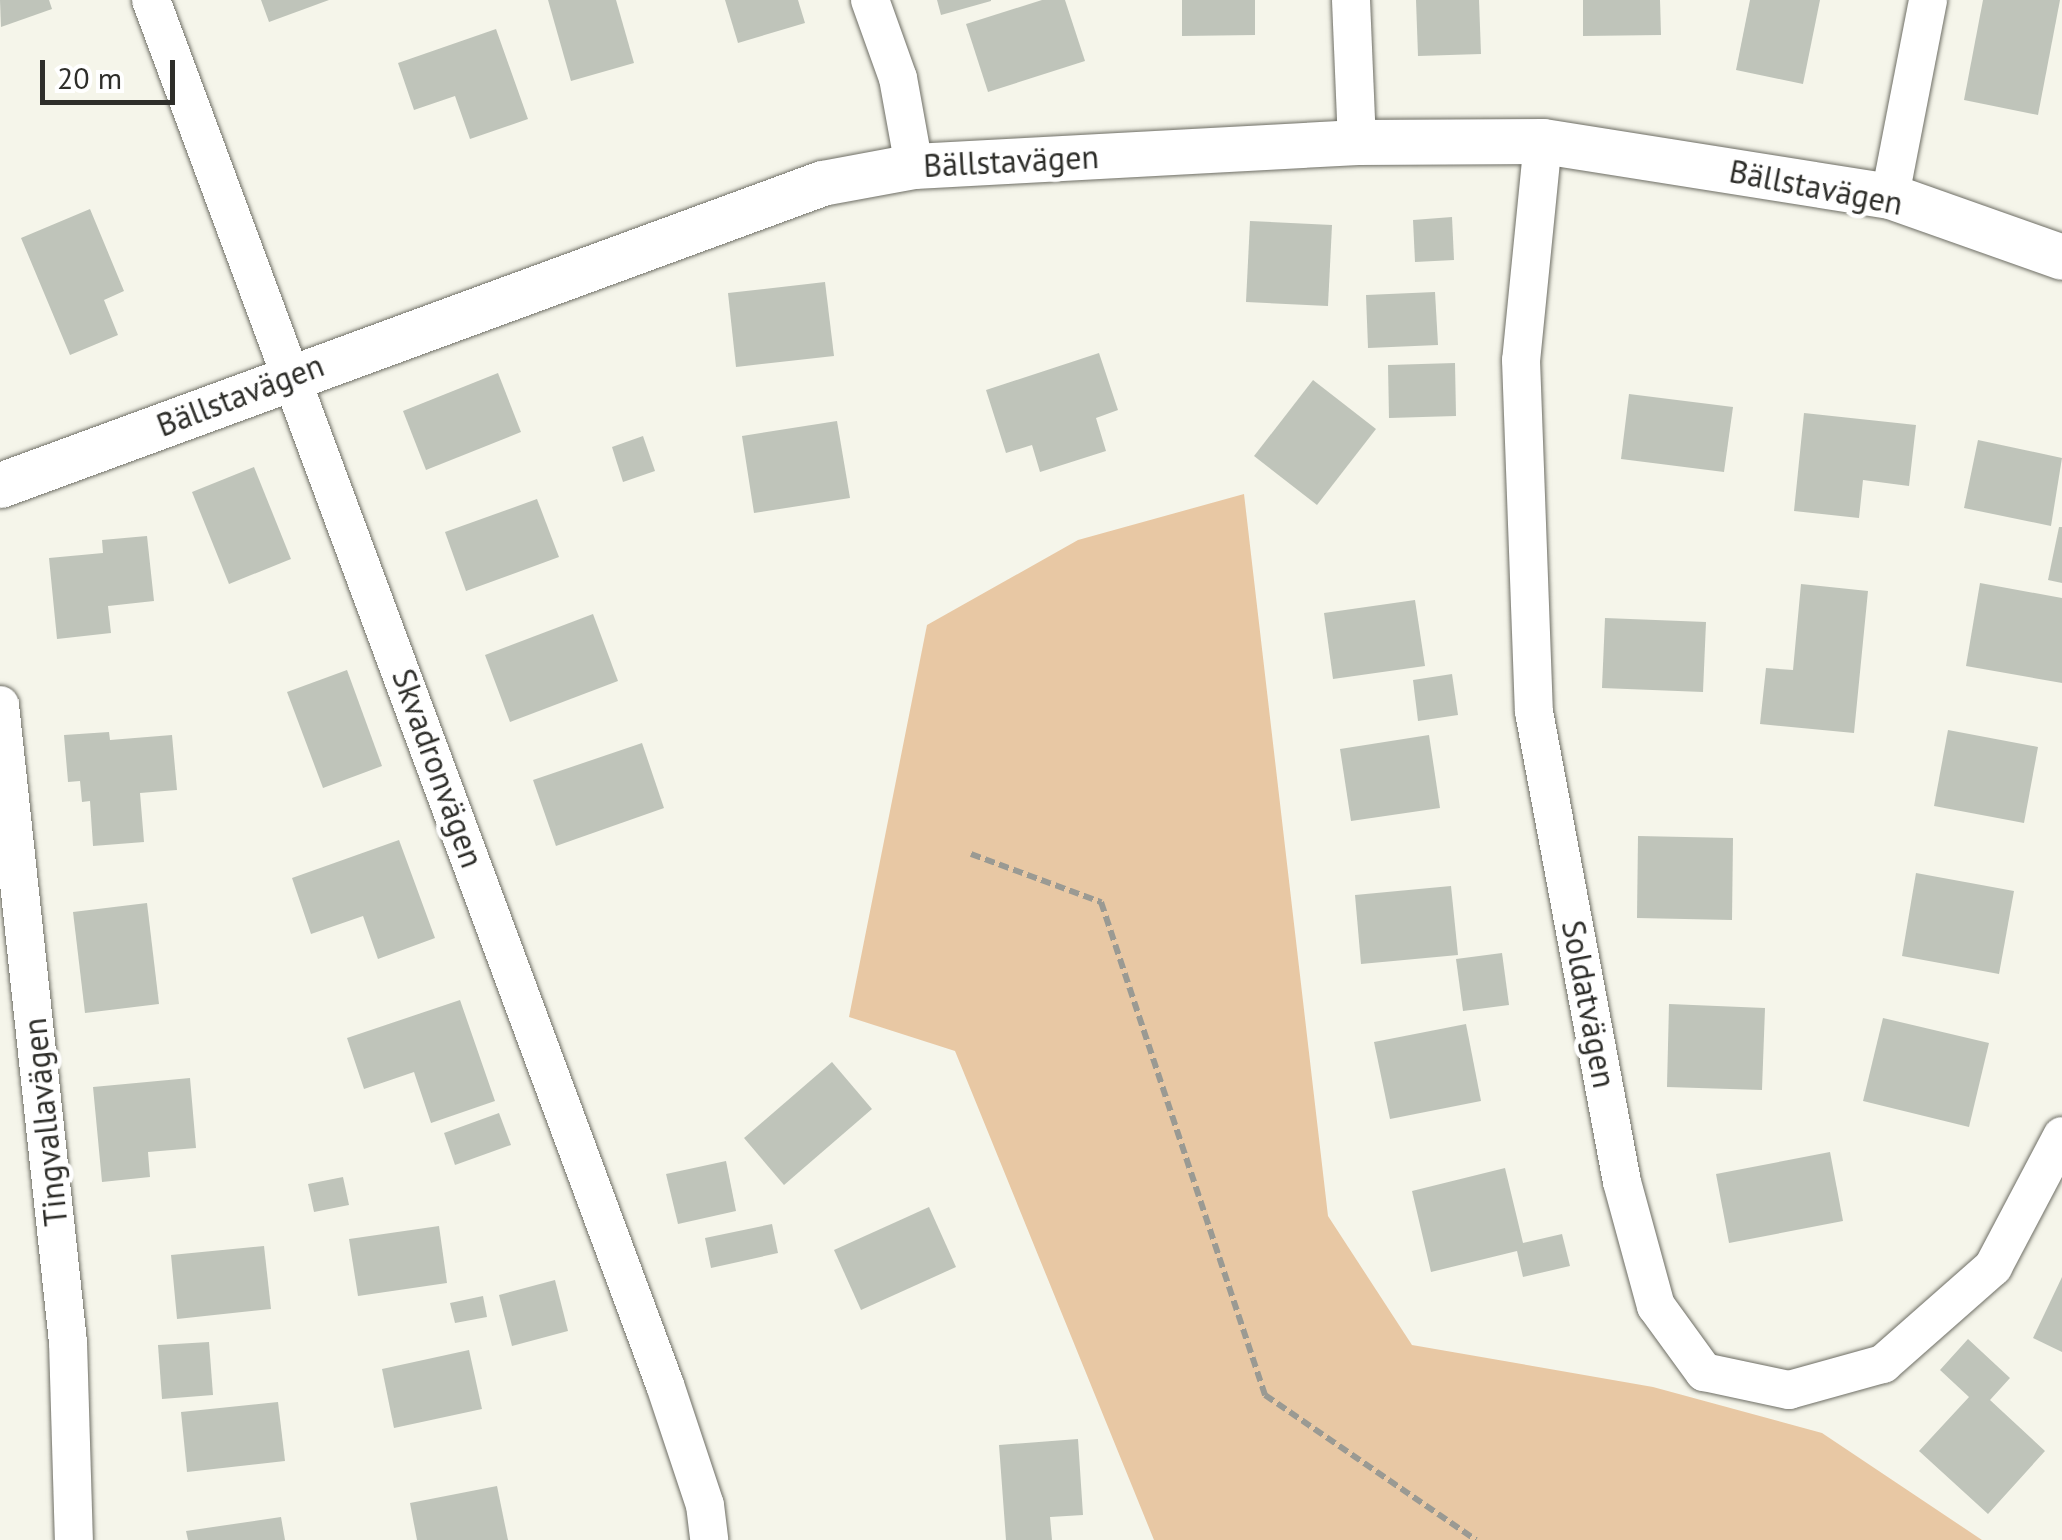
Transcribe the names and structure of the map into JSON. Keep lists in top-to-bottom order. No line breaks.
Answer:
{"streets":{"street":["Bällstavägen","Skvadronvägen","Soldatvägen","Tingvallavägen"]},"crossings":[["Bällstavägen","Skvadronvägen"],["Bällstavägen","Soldatvägen"]],"scale_bar":"20 m"}
